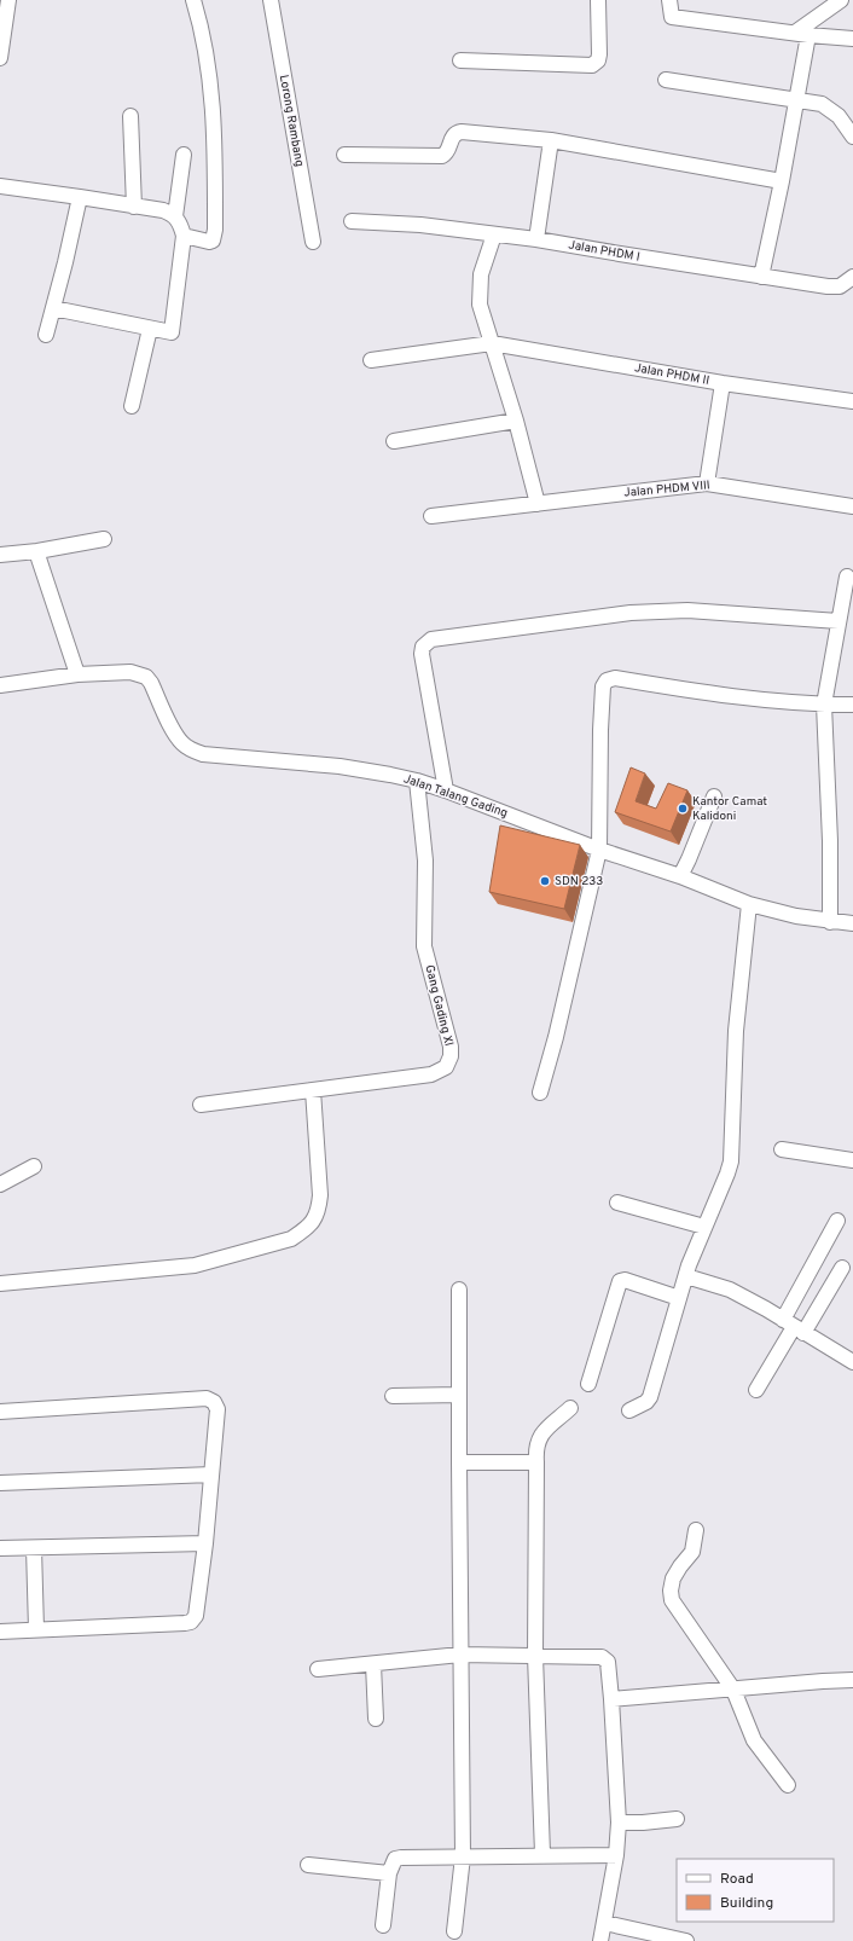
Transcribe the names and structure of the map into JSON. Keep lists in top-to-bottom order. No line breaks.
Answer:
{"streets":{"street":["Lorong Rambang","Jalan PHDM I","Jalan PHDM II","Jalan PHDM VIII","Jalan Talang Gading","Gang Gading XI"]},"crossings":[["Jalan Talang Gading","Gang Gading XI"]],"places":["Kantor Camat Kalidoni","SDN 233"],"legend":["Road","Building"]}
